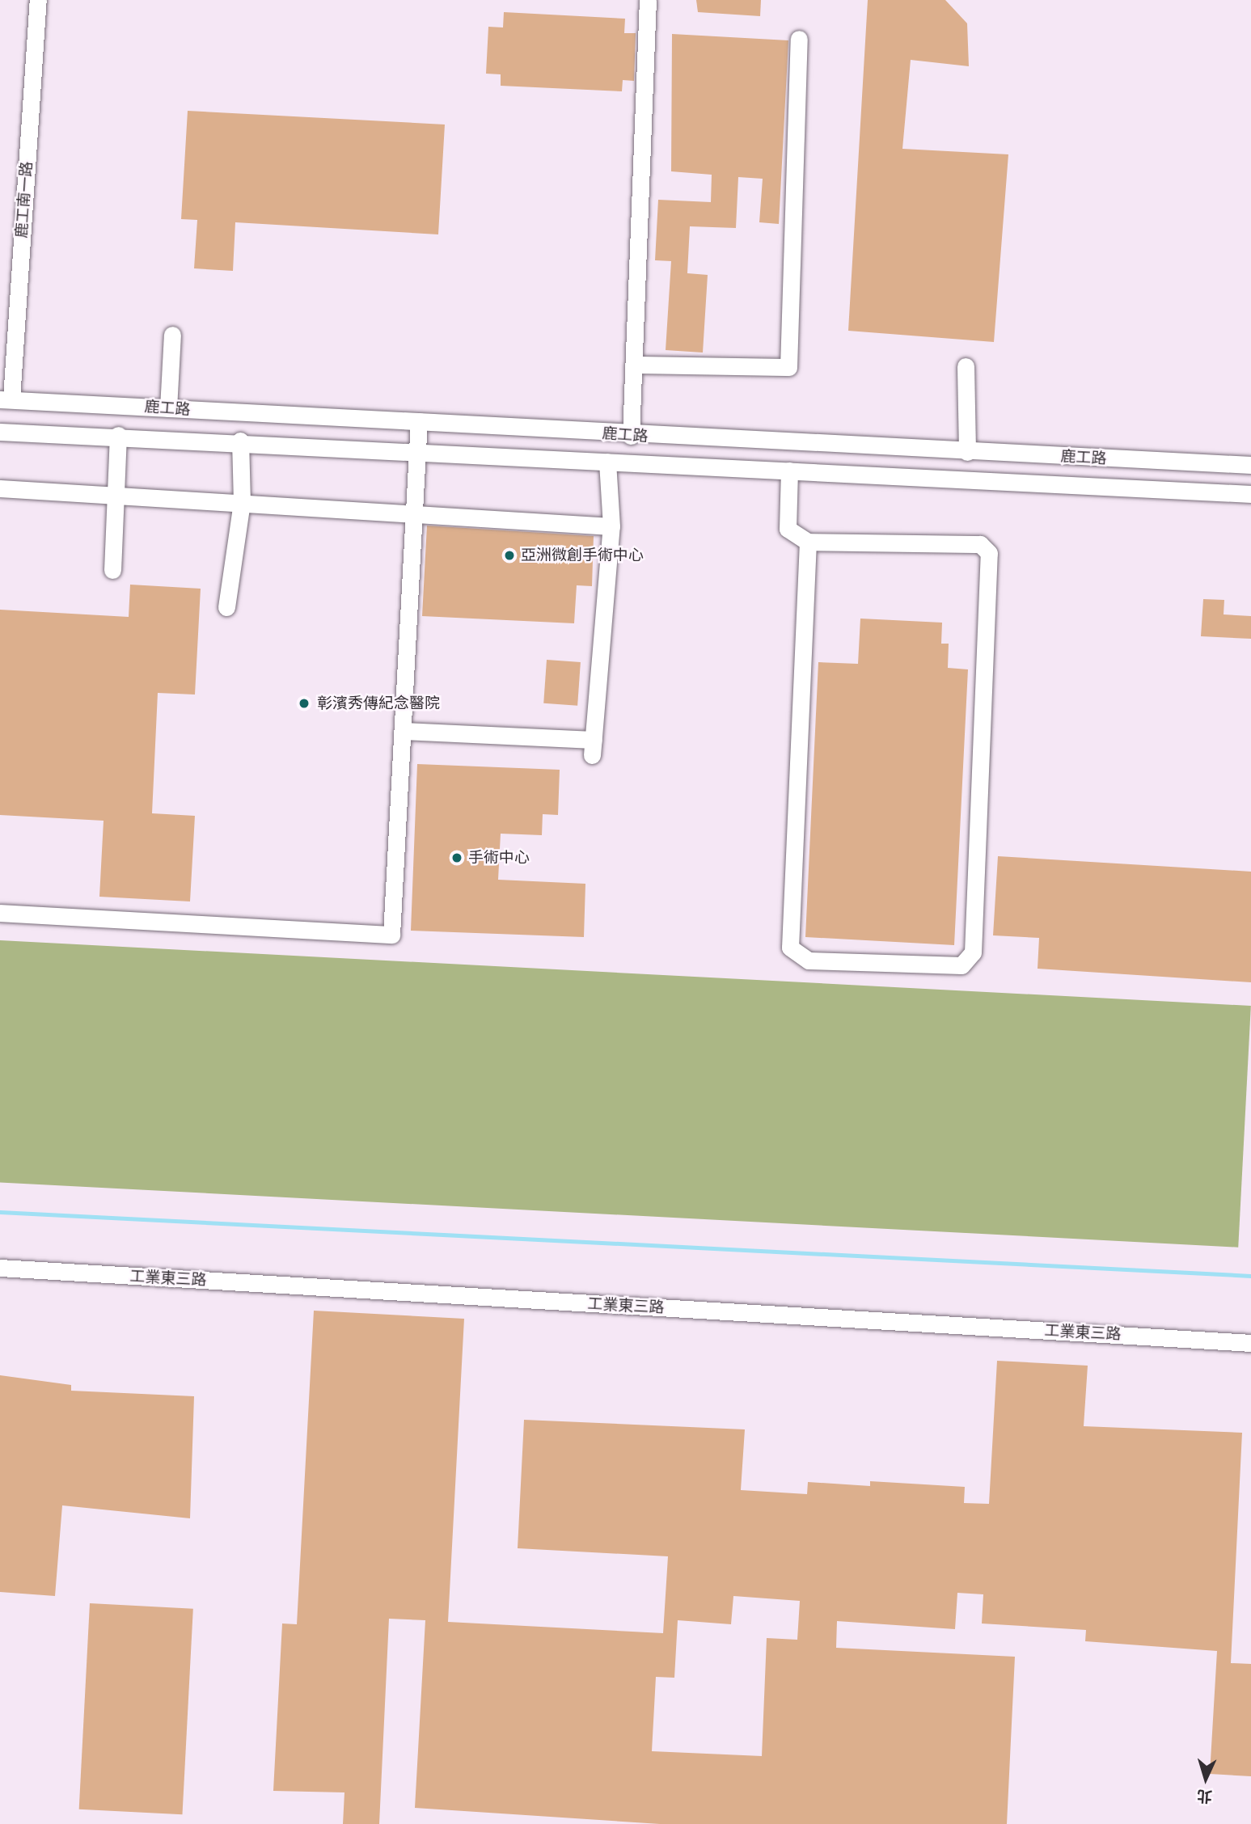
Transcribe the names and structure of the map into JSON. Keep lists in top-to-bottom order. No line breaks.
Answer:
{"streets":{"street":["鹿工南一路","鹿工路","工業東三路"]},"crossings":[["鹿工南一路","鹿工路"]],"places":["亞洲微創手術中心","彰濱秀傳紀念醫院","手術中心"],"north":"bottom"}
